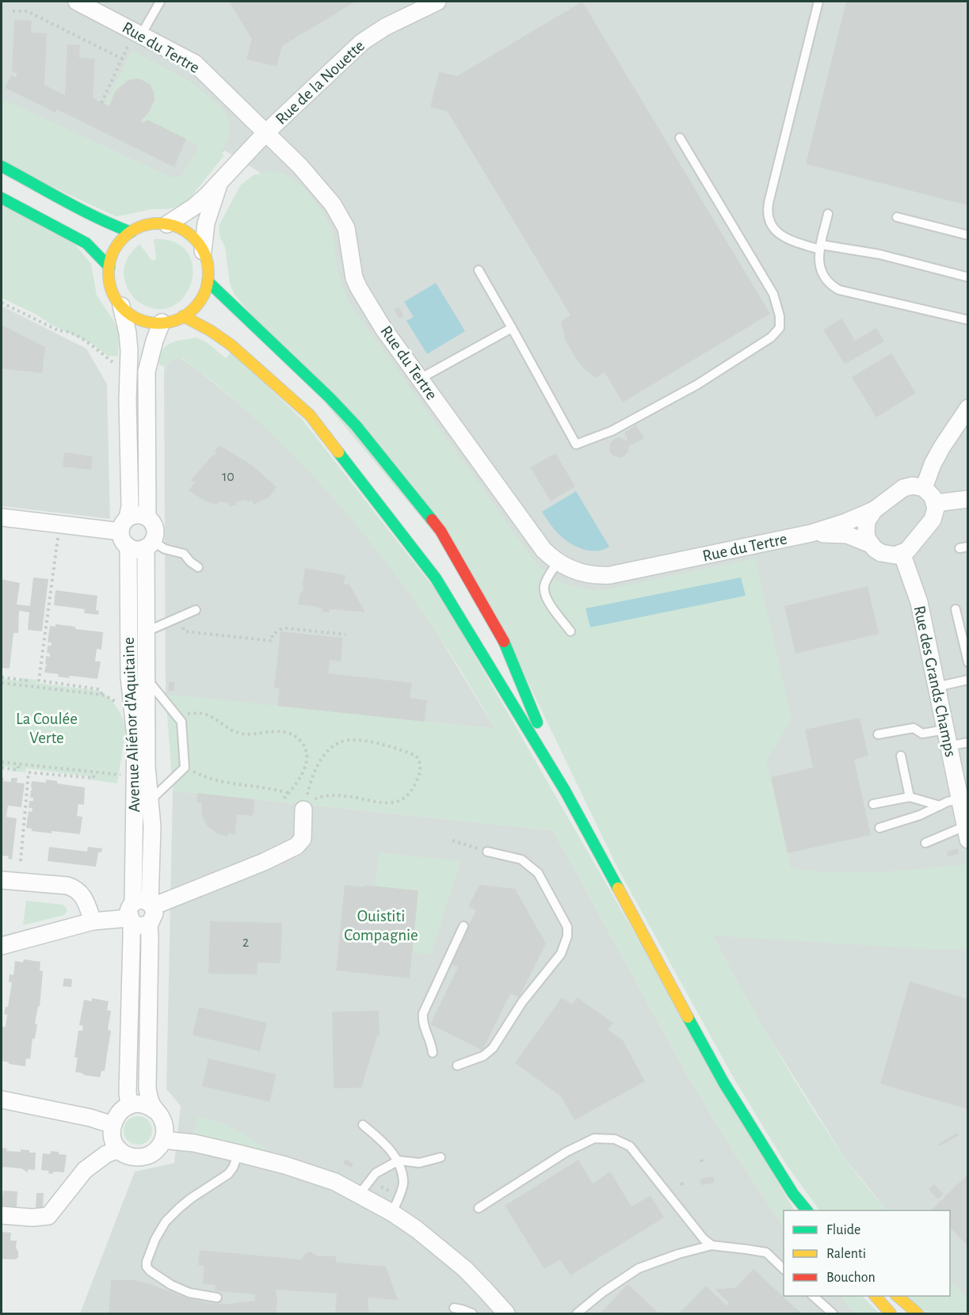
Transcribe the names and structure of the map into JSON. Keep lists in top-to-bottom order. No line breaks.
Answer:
{"streets":{"street":["Rue du Tertre","Rue de la Nouette","Rue des Grands Champs","Avenue Aliénor d'Aquitaine"]},"crossings":[["Rue du Tertre","Rue de la Nouette"],["Rue du Tertre","Rue des Grands Champs"]],"parks":["La Coulée Verte","Ouistiti Compagnie"],"house_numbers":["10","2"],"legend":["Fluide","Ralenti","Bouchon"]}
